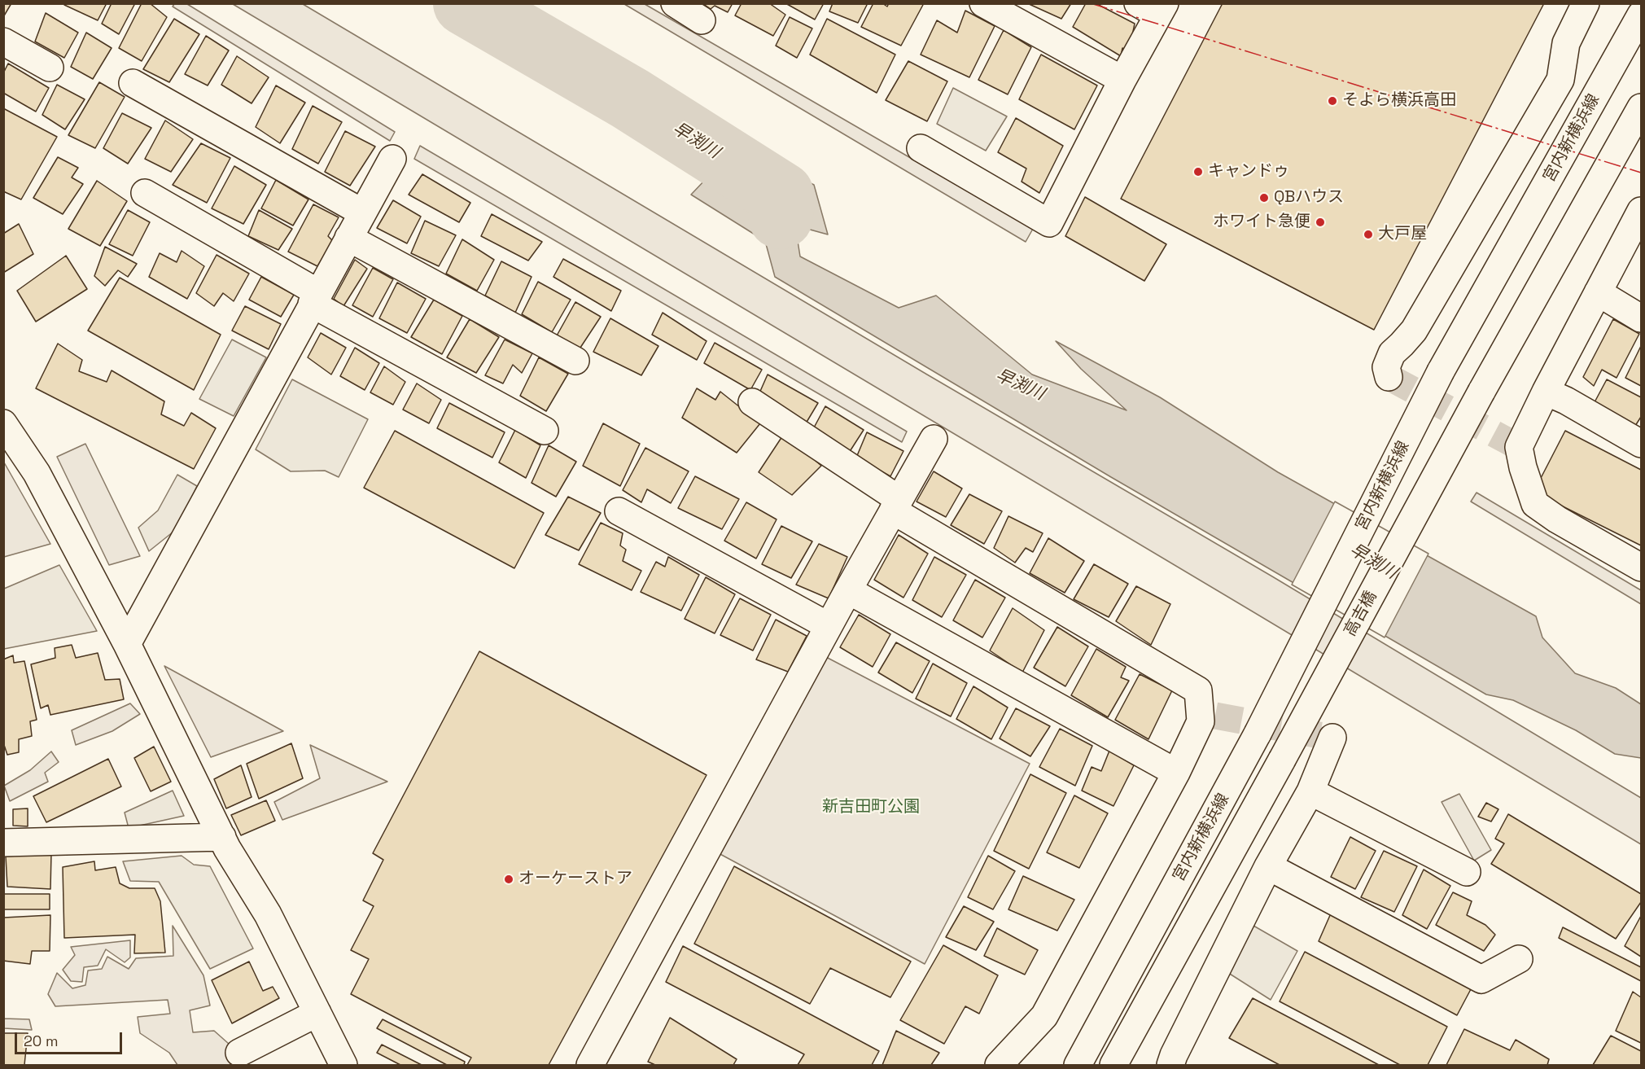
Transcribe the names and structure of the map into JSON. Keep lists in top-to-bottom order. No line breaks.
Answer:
{"streets":{"street":["宮内新横浜線","高吉橋"]},"crossings":[["宮内新横浜線","高吉橋"]],"water":["早渕川"],"parks":["新吉田町公園"],"places":["そよら横浜高田","キャンドゥ","QBハウス","ホワイト急便","大戸屋","オーケーストア"],"scale_bar":"20 m"}
